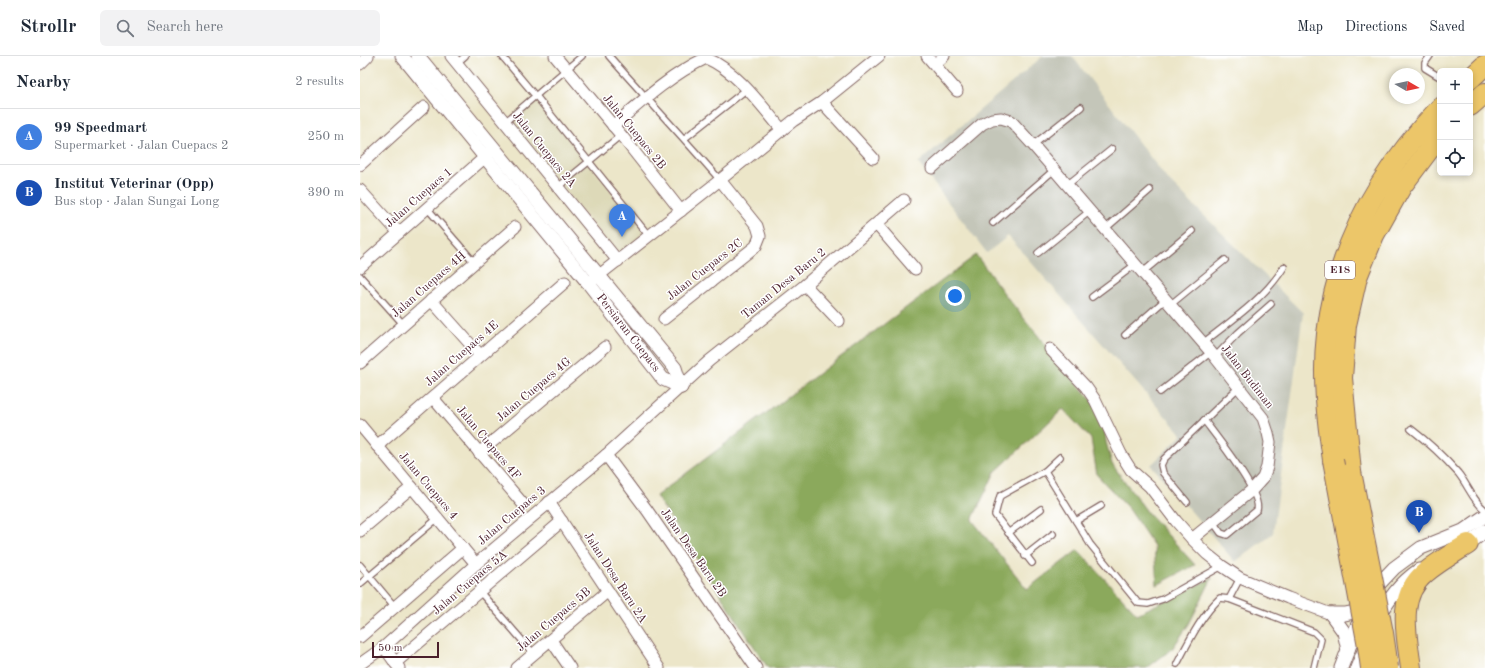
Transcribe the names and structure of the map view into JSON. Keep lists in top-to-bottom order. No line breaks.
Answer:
{"streets":{"highway":["E18"],"street":["Jalan Cuepacs 2B","Jalan Cuepacs 2A","Jalan Cuepacs 1","Jalan Cuepacs 2C","Taman Desa Baru 2","Jalan Cuepacs 4H","Persiaran Cuepacs","Jalan Cuepacs 4E","Jalan Budiman","Jalan Cuepacs 4G","Jalan Cuepacs 4F","Jalan Cuepacs 4","Jalan Cuepacs 3","Jalan Desa Baru 2B","Jalan Desa Baru 2A","Jalan Cuepacs 5A","Jalan Cuepacs 5B"]},"crossings":[["Jalan Cuepacs 1","Persiaran Cuepacs"],["Taman Desa Baru 2","Persiaran Cuepacs"],["Taman Desa Baru 2","Jalan Cuepacs 3"],["Persiaran Cuepacs","Jalan Cuepacs 3"],["Jalan Cuepacs 4E","Jalan Cuepacs 4F"],["Jalan Cuepacs 4E","Jalan Cuepacs 4"],["Jalan Cuepacs 4G","Jalan Cuepacs 4F"],["Jalan Cuepacs 4","Jalan Cuepacs 3"],["Jalan Cuepacs 3","Jalan Desa Baru 2B"],["Jalan Cuepacs 3","Jalan Desa Baru 2A"],["Jalan Desa Baru 2A","Jalan Cuepacs 5A"],["Jalan Desa Baru 2A","Jalan Cuepacs 5B"]],"scale_bar":"50 m","north":"right","page":{"header":"Strollr","search":"Search here","nav":["Map","Directions","Saved"],"heading":["Nearby","2 results"],"map_buttons":["+","−"],"list":[{"mark":"A","name":"99 Speedmart","note":"Supermarket · Jalan Cuepacs 2","value":"250 m"},{"mark":"B","name":"Institut Veterinar (Opp)","note":"Bus stop · Jalan Sungai Long","value":"390 m"}],"pins":["A","B"],"scale":"50 m"}}
